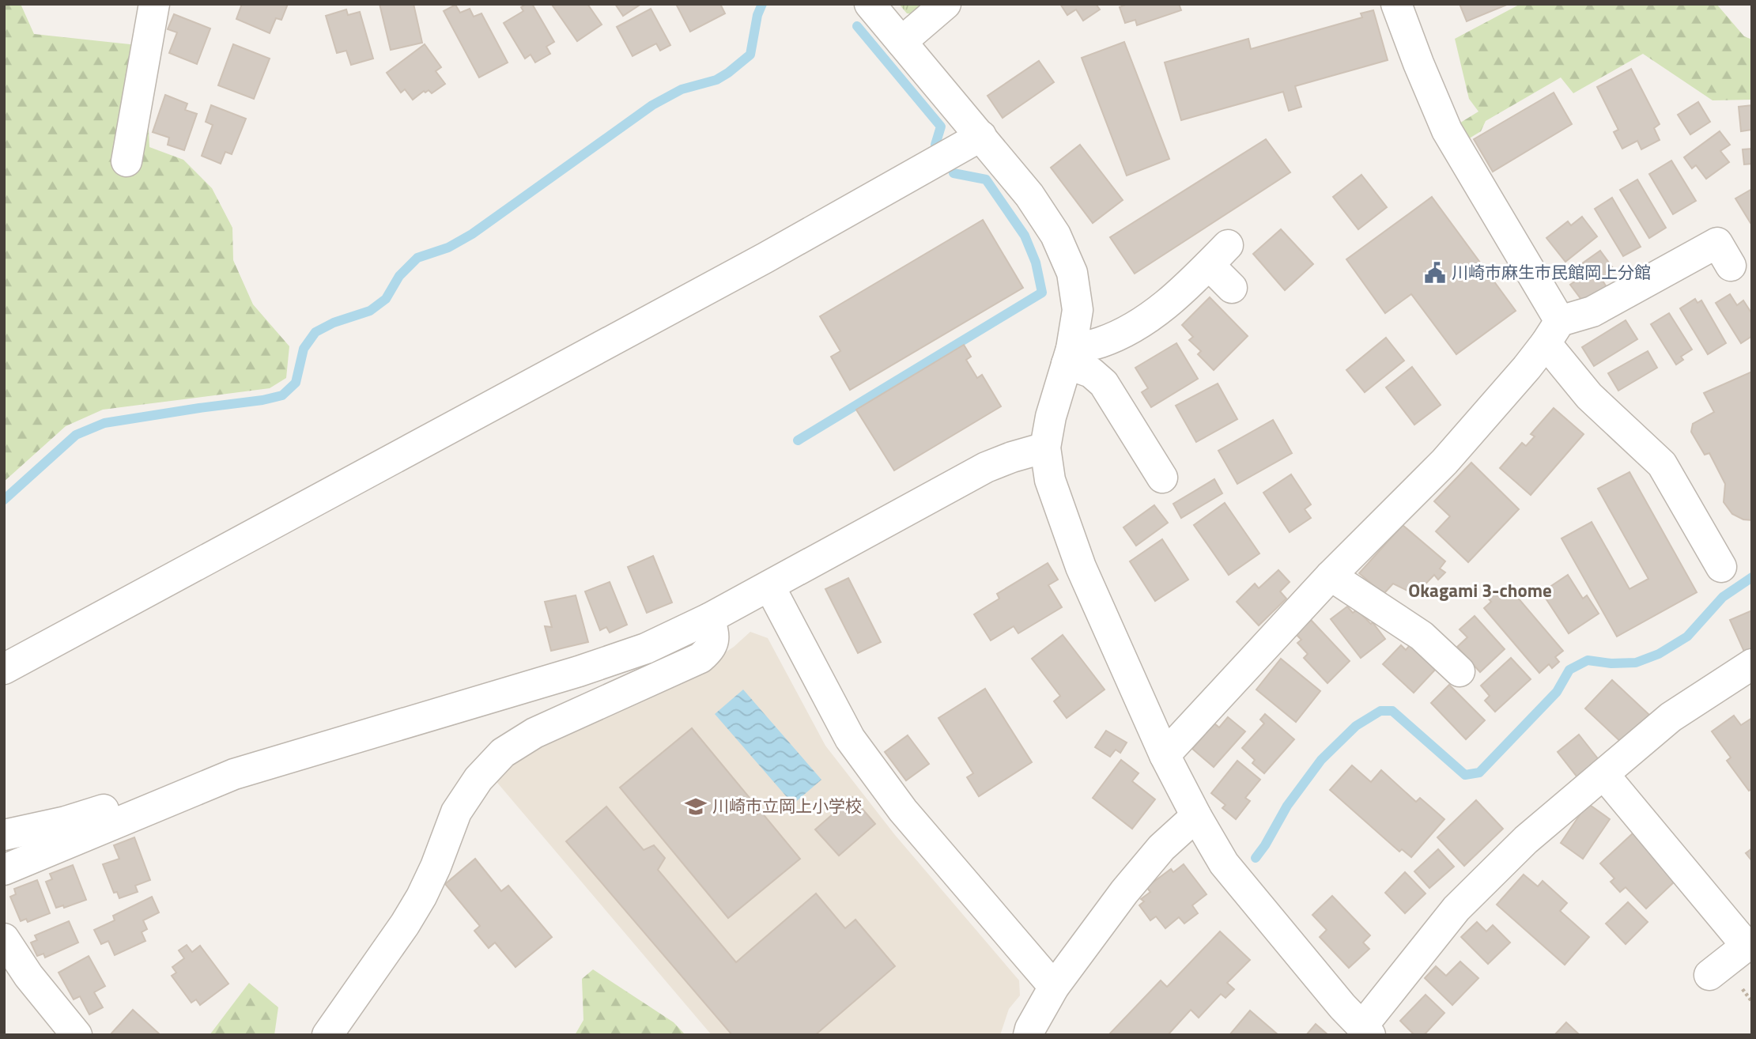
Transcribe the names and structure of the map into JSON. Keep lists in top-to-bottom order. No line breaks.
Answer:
{"districts":["Okagami 3-chome"],"places":{"public building":["川崎市麻生市民館岡上分館"],"school or university":["川崎市立岡上小学校"]}}
